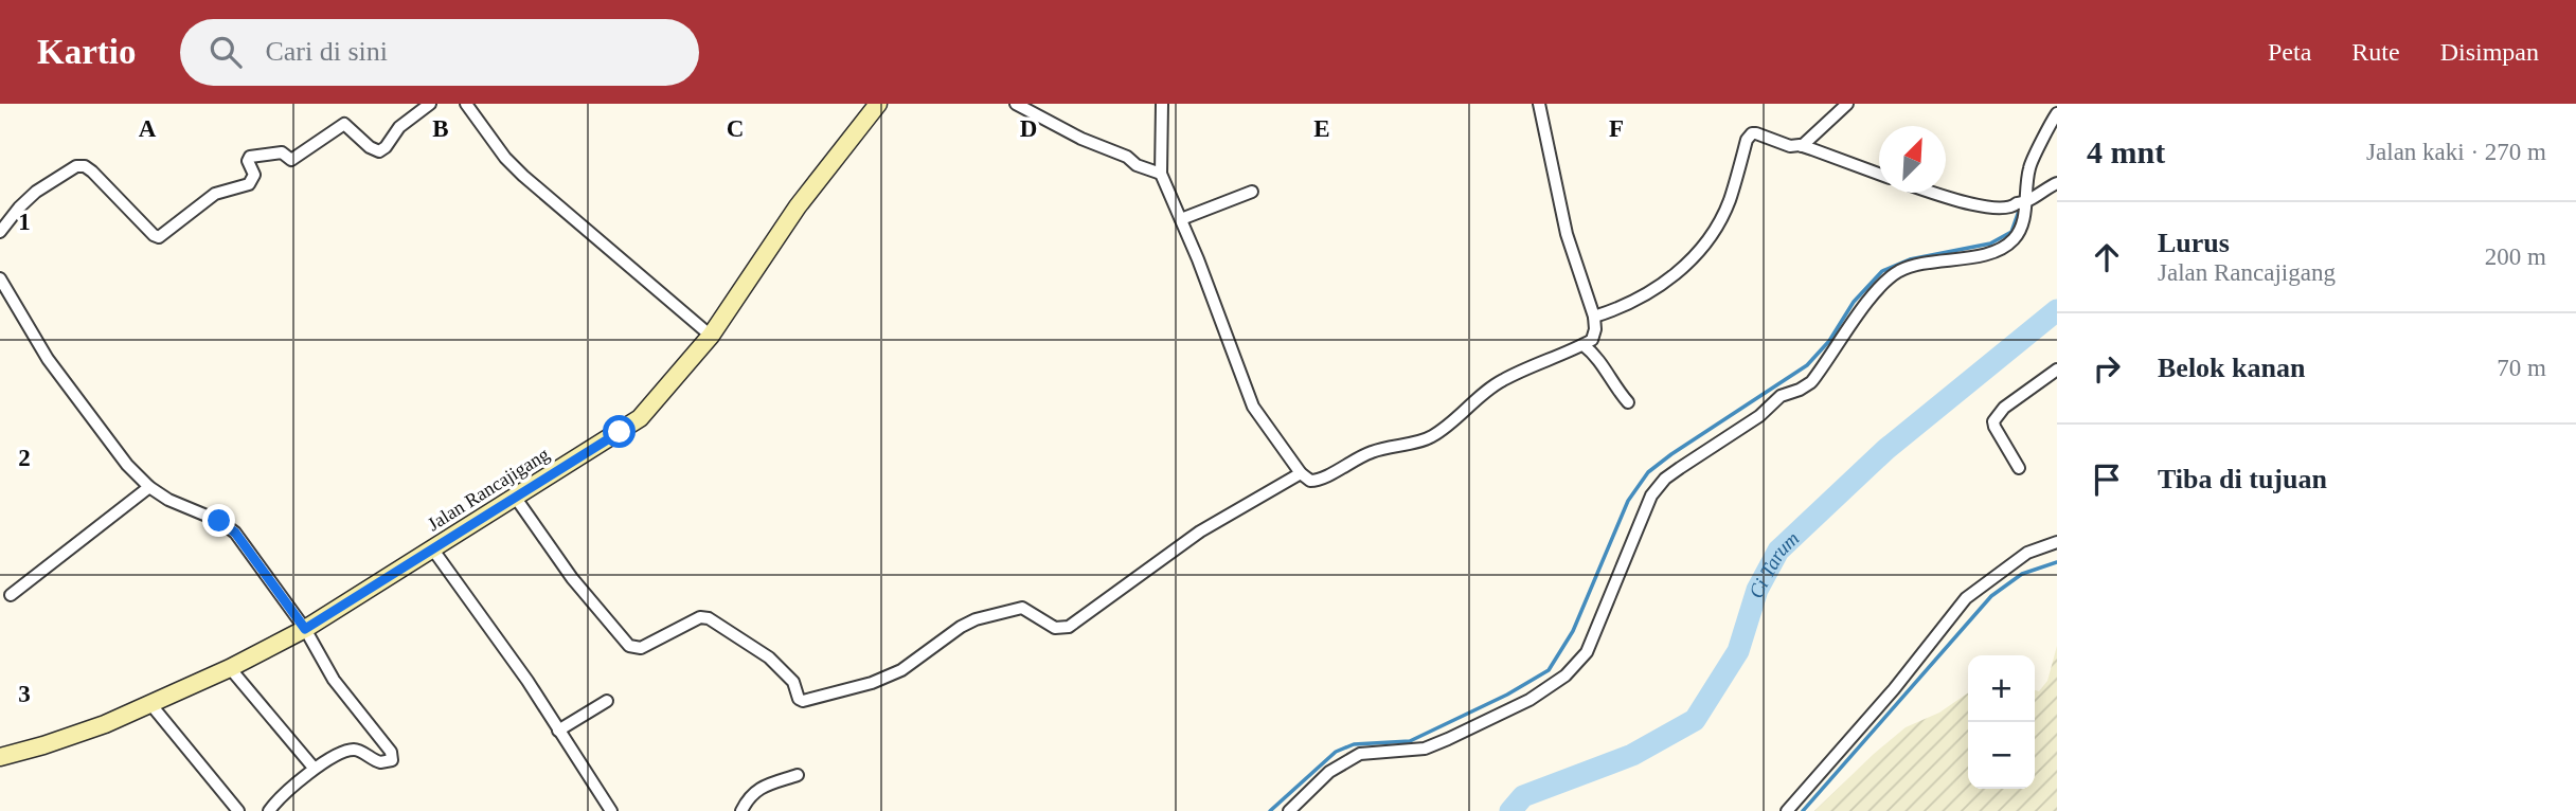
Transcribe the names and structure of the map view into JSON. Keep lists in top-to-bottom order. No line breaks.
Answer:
{"streets":{"main road":["Jalan Rancajigang"]},"water":["Ci Tarum"],"north":"top right","page":{"header":"Kartio","search":"Cari di sini","nav":["Peta","Rute","Disimpan"],"heading":["4 mnt","Jalan kaki · 270 m"],"list":[["Lurus","Jalan Rancajigang","200 m"],["Belok kanan","70 m"],"Tiba di tujuan"],"map_buttons":["+","−"]},"grid":{"columns":["A","B","C","D","E","F"],"rows":["1","2","3"]}}
